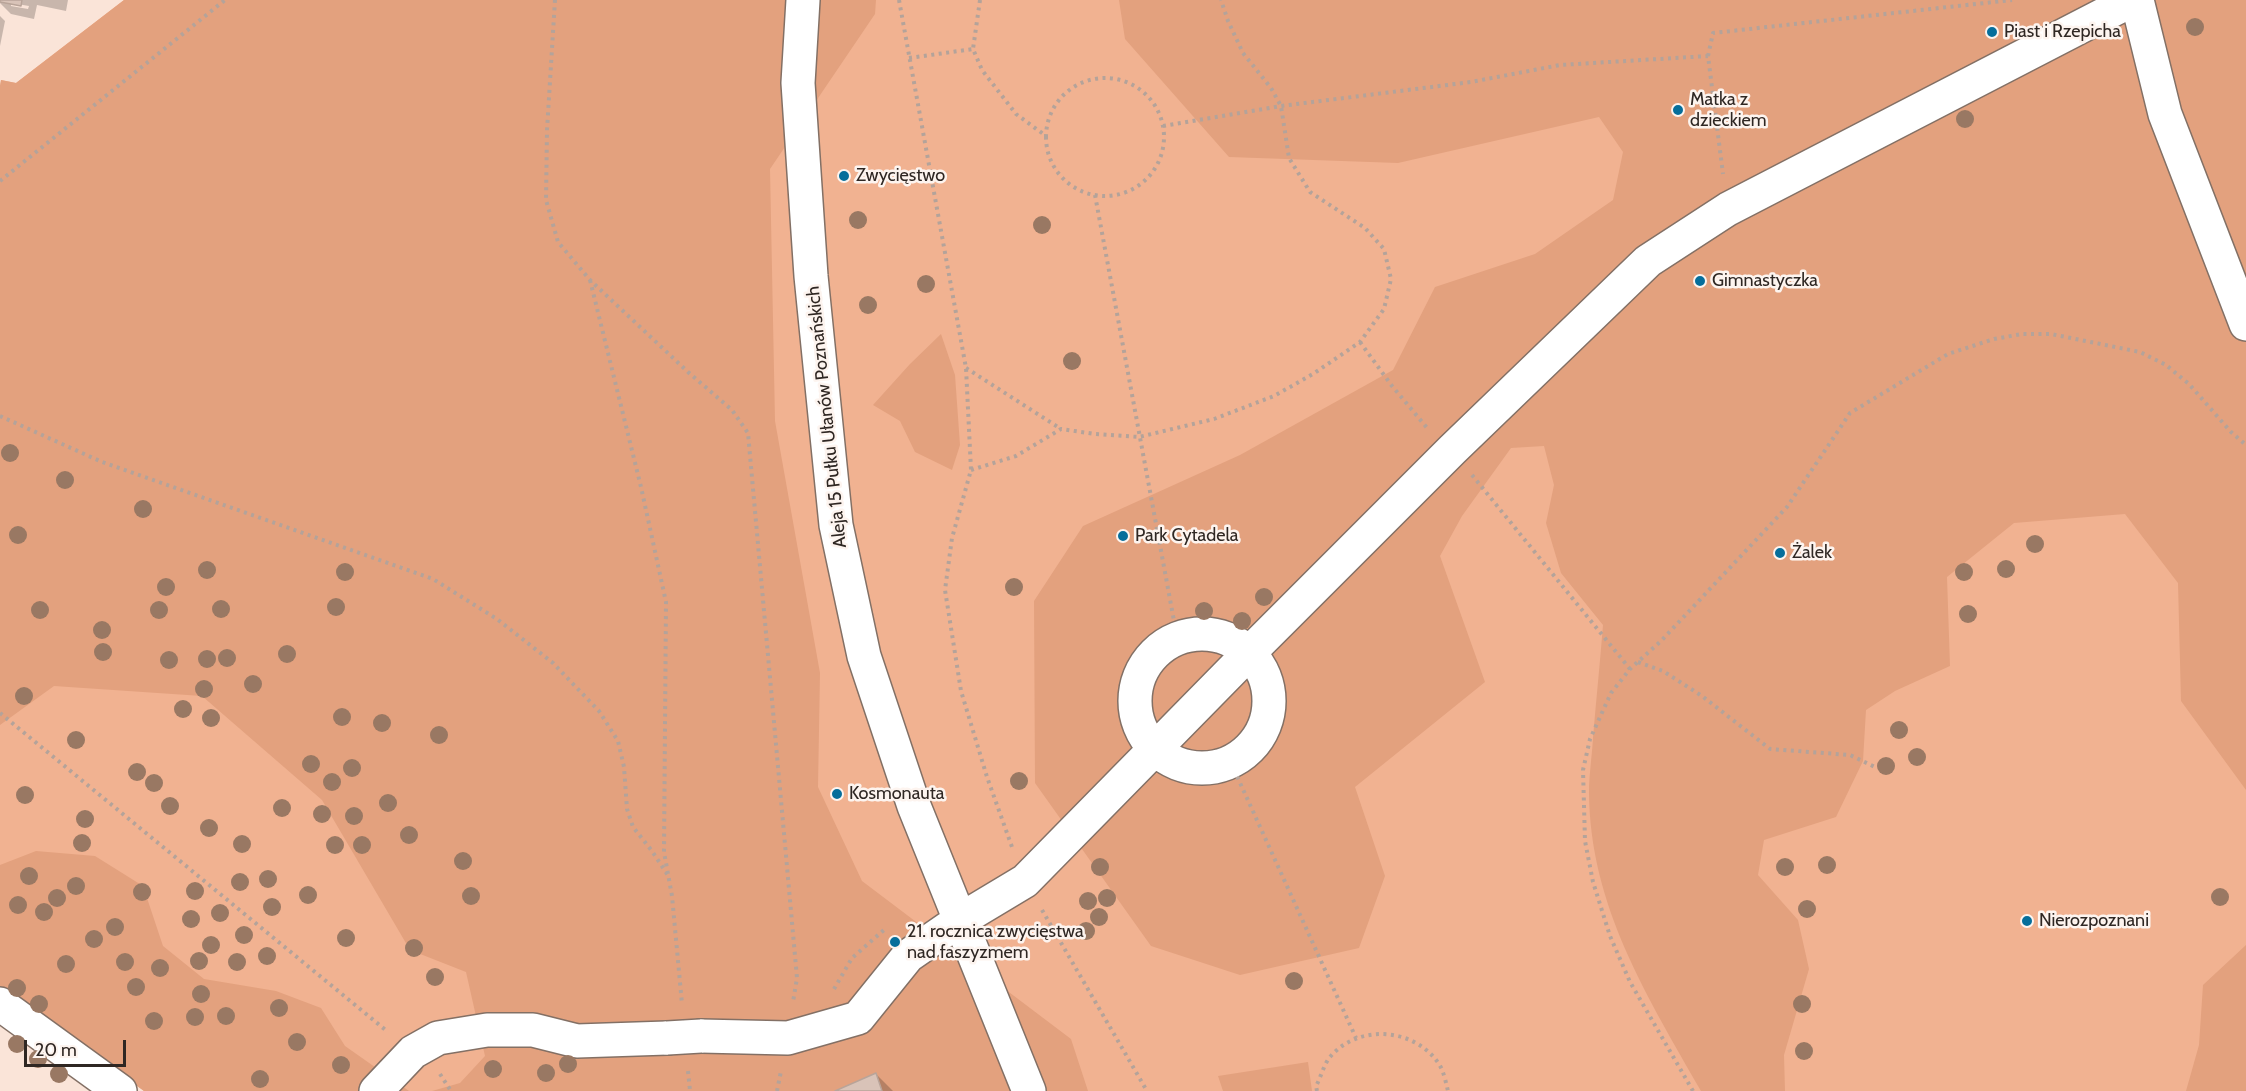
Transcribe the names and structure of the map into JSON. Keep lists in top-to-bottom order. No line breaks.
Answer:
{"streets":{"street":["Aleja 15 Pułku Ułanów Poznańskich"]},"places":["Piast i Rzepicha","Matka z dzieckiem","Zwycięstwo","Gimnastyczka","Park Cytadela","Żalek","Kosmonauta","Nierozpoznani","21. rocznica zwycięstwa nad faszyzmem"],"scale_bar":"20 m"}
